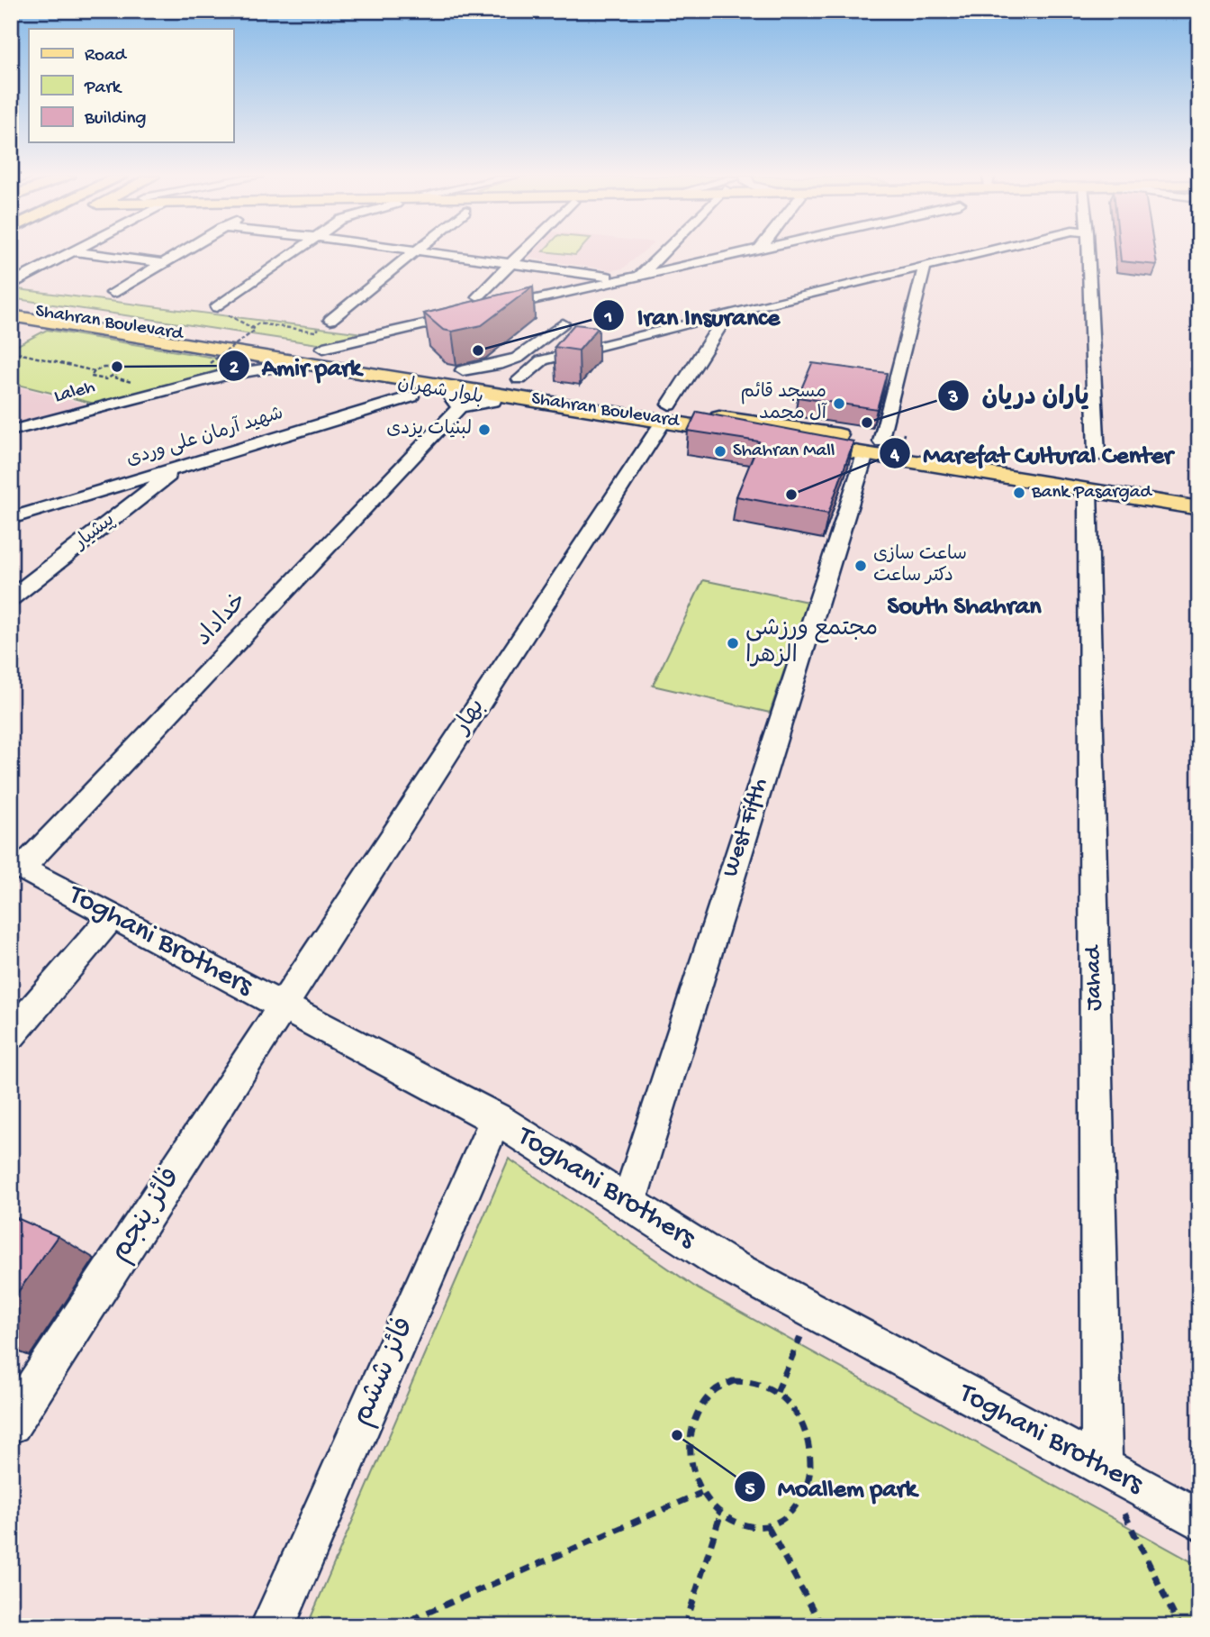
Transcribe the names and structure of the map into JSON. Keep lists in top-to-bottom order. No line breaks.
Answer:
{"streets":{"main road":["Shahran Boulevard","بلوار شهران"],"street":["Laleh","شهید آرمان علی وردی","پیشیار","خداداد","بهار","West Fifth","Toghani Brothers","Jahad","فائز پنجم","فائز ششم"]},"crossings":[["Shahran Boulevard","بلوار شهران"],["Shahran Boulevard","West Fifth"],["Shahran Boulevard","Jahad"],["بلوار شهران","Laleh"],["بلوار شهران","خداداد"],["بلوار شهران","بهار"],["شهید آرمان علی وردی","پیشیار"],["خداداد","Toghani Brothers"],["بهار","Toghani Brothers"],["بهار","فائز پنجم"],["West Fifth","Toghani Brothers"],["Toghani Brothers","Jahad"],["Toghani Brothers","فائز پنجم"],["Toghani Brothers","فائز ششم"]],"districts":["South Shahran"],"places":["Iran Insurance","Amir park","مسجد قائم آل محمد","یاران دریان","لبنیات یزدی","Shahran Mall","Bank Pasargad","Marefat Cultural Center","ساعت سازی دکتر ساعت","مجتمع ورزشی الزهرا","Moallem park"],"legend":["Road","Park","Building"]}
